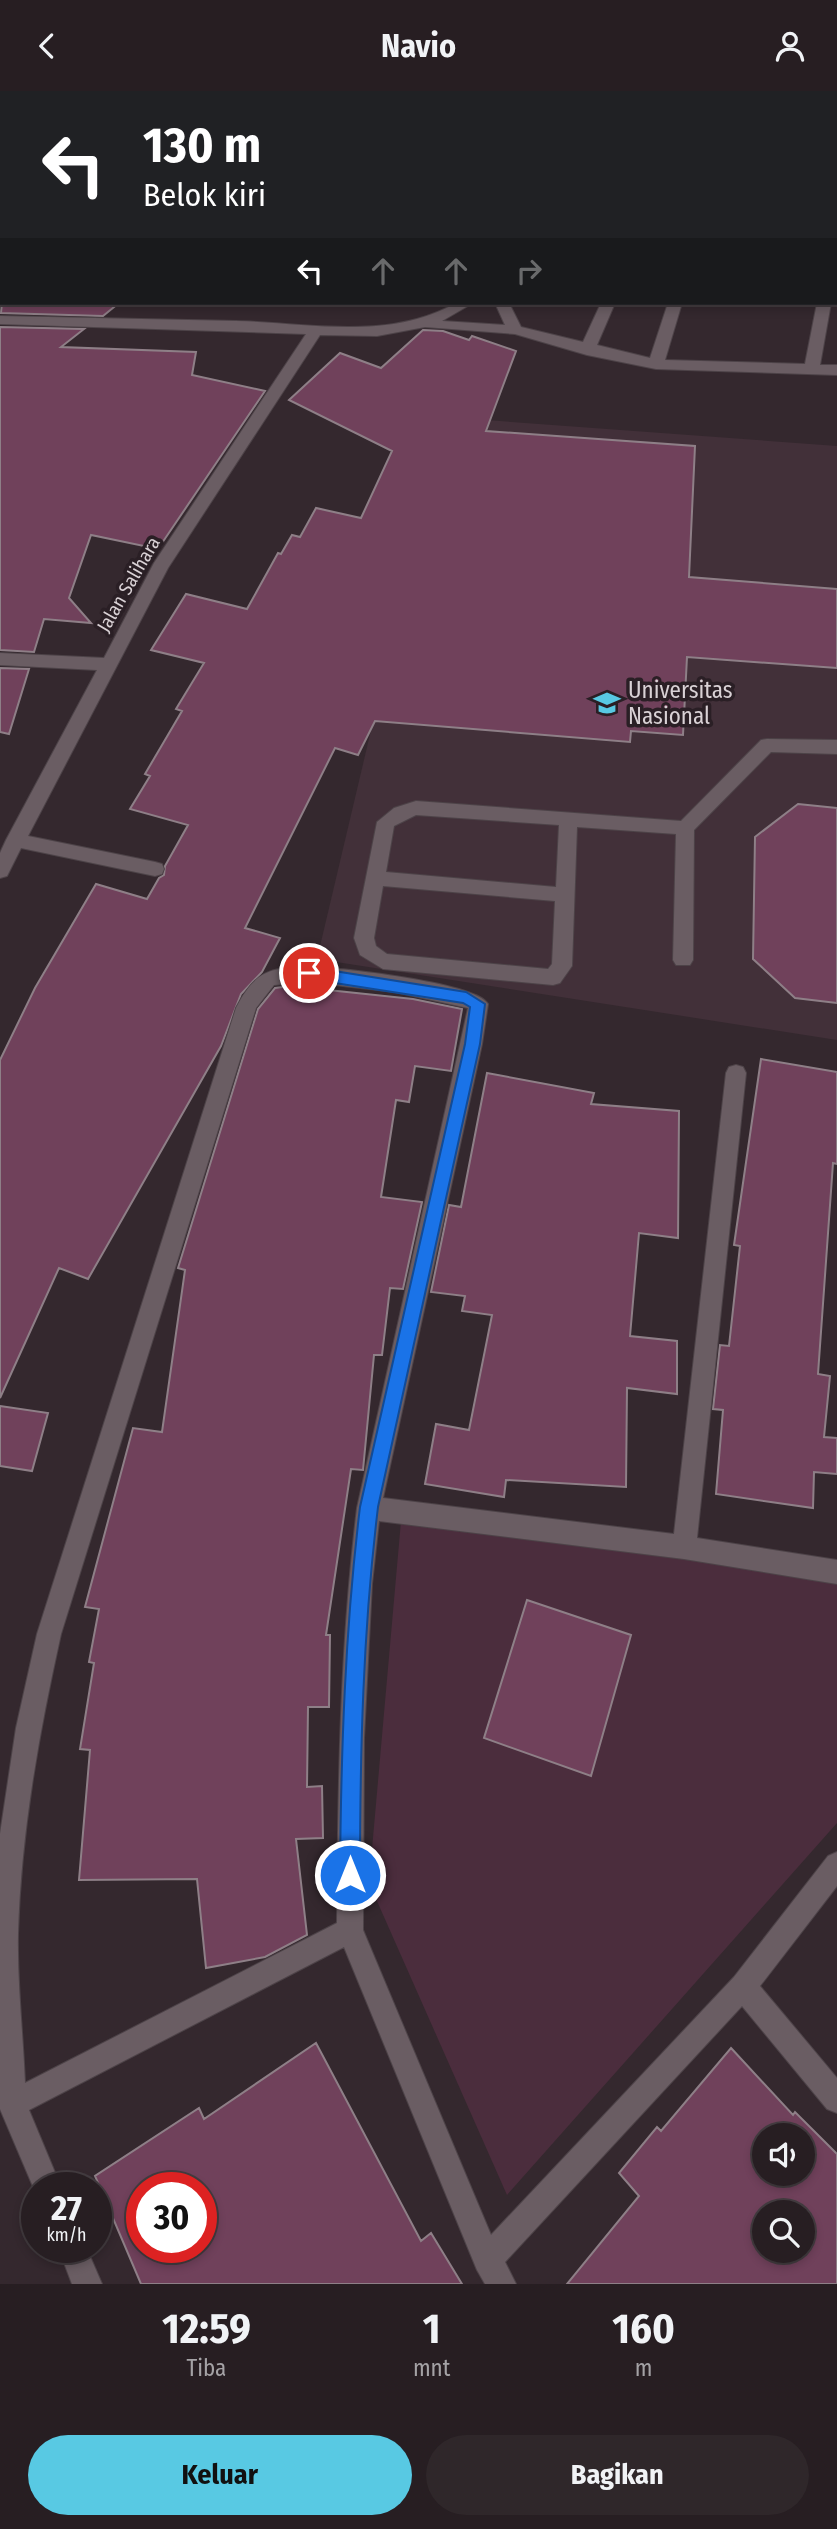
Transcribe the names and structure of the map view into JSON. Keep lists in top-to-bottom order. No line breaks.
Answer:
{"streets":{"street":["Jalan Salihara"]},"places":{"school or university":["Universitas Nasional"]},"page":{"header":"Navio","turn":["130 m","Belok kiri"],"speed":"27 km/h","limit":"30","eta":["12:59","Tiba","1","mnt","160","m"],"buttons":["Keluar","Bagikan"]}}
